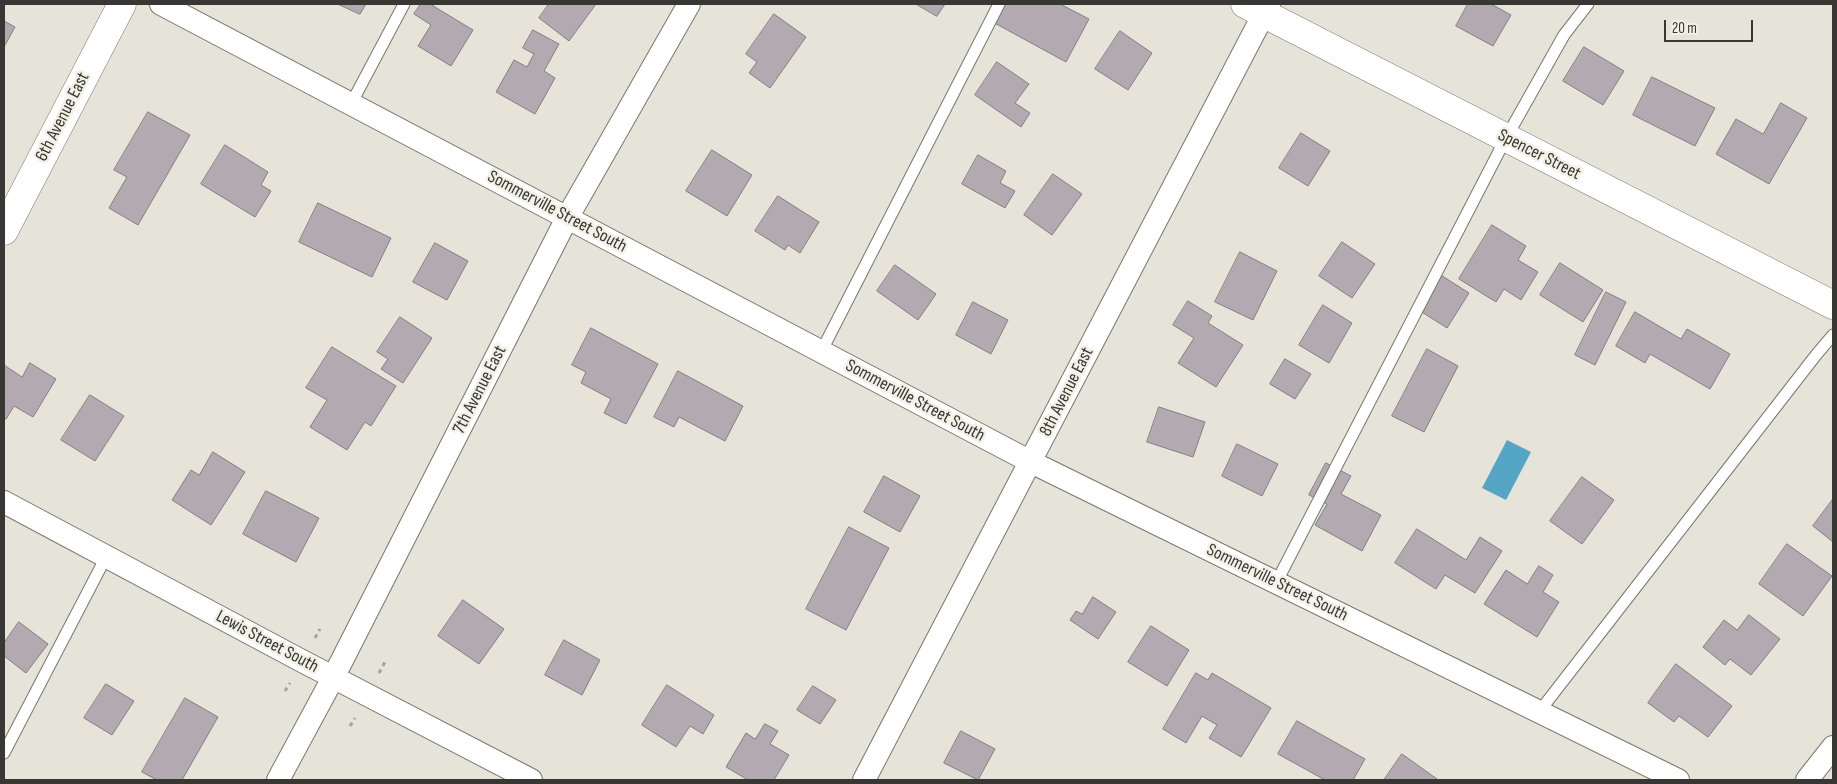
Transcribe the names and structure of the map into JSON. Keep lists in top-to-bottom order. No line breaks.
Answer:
{"streets":{"street":["6th Avenue East","Spencer Street","Sommerville Street South","7th Avenue East","8th Avenue East","Lewis Street South"]},"crossings":[["Spencer Street","8th Avenue East"],["Sommerville Street South","7th Avenue East"],["Sommerville Street South","8th Avenue East"],["7th Avenue East","Lewis Street South"]],"scale_bar":"20 m"}
